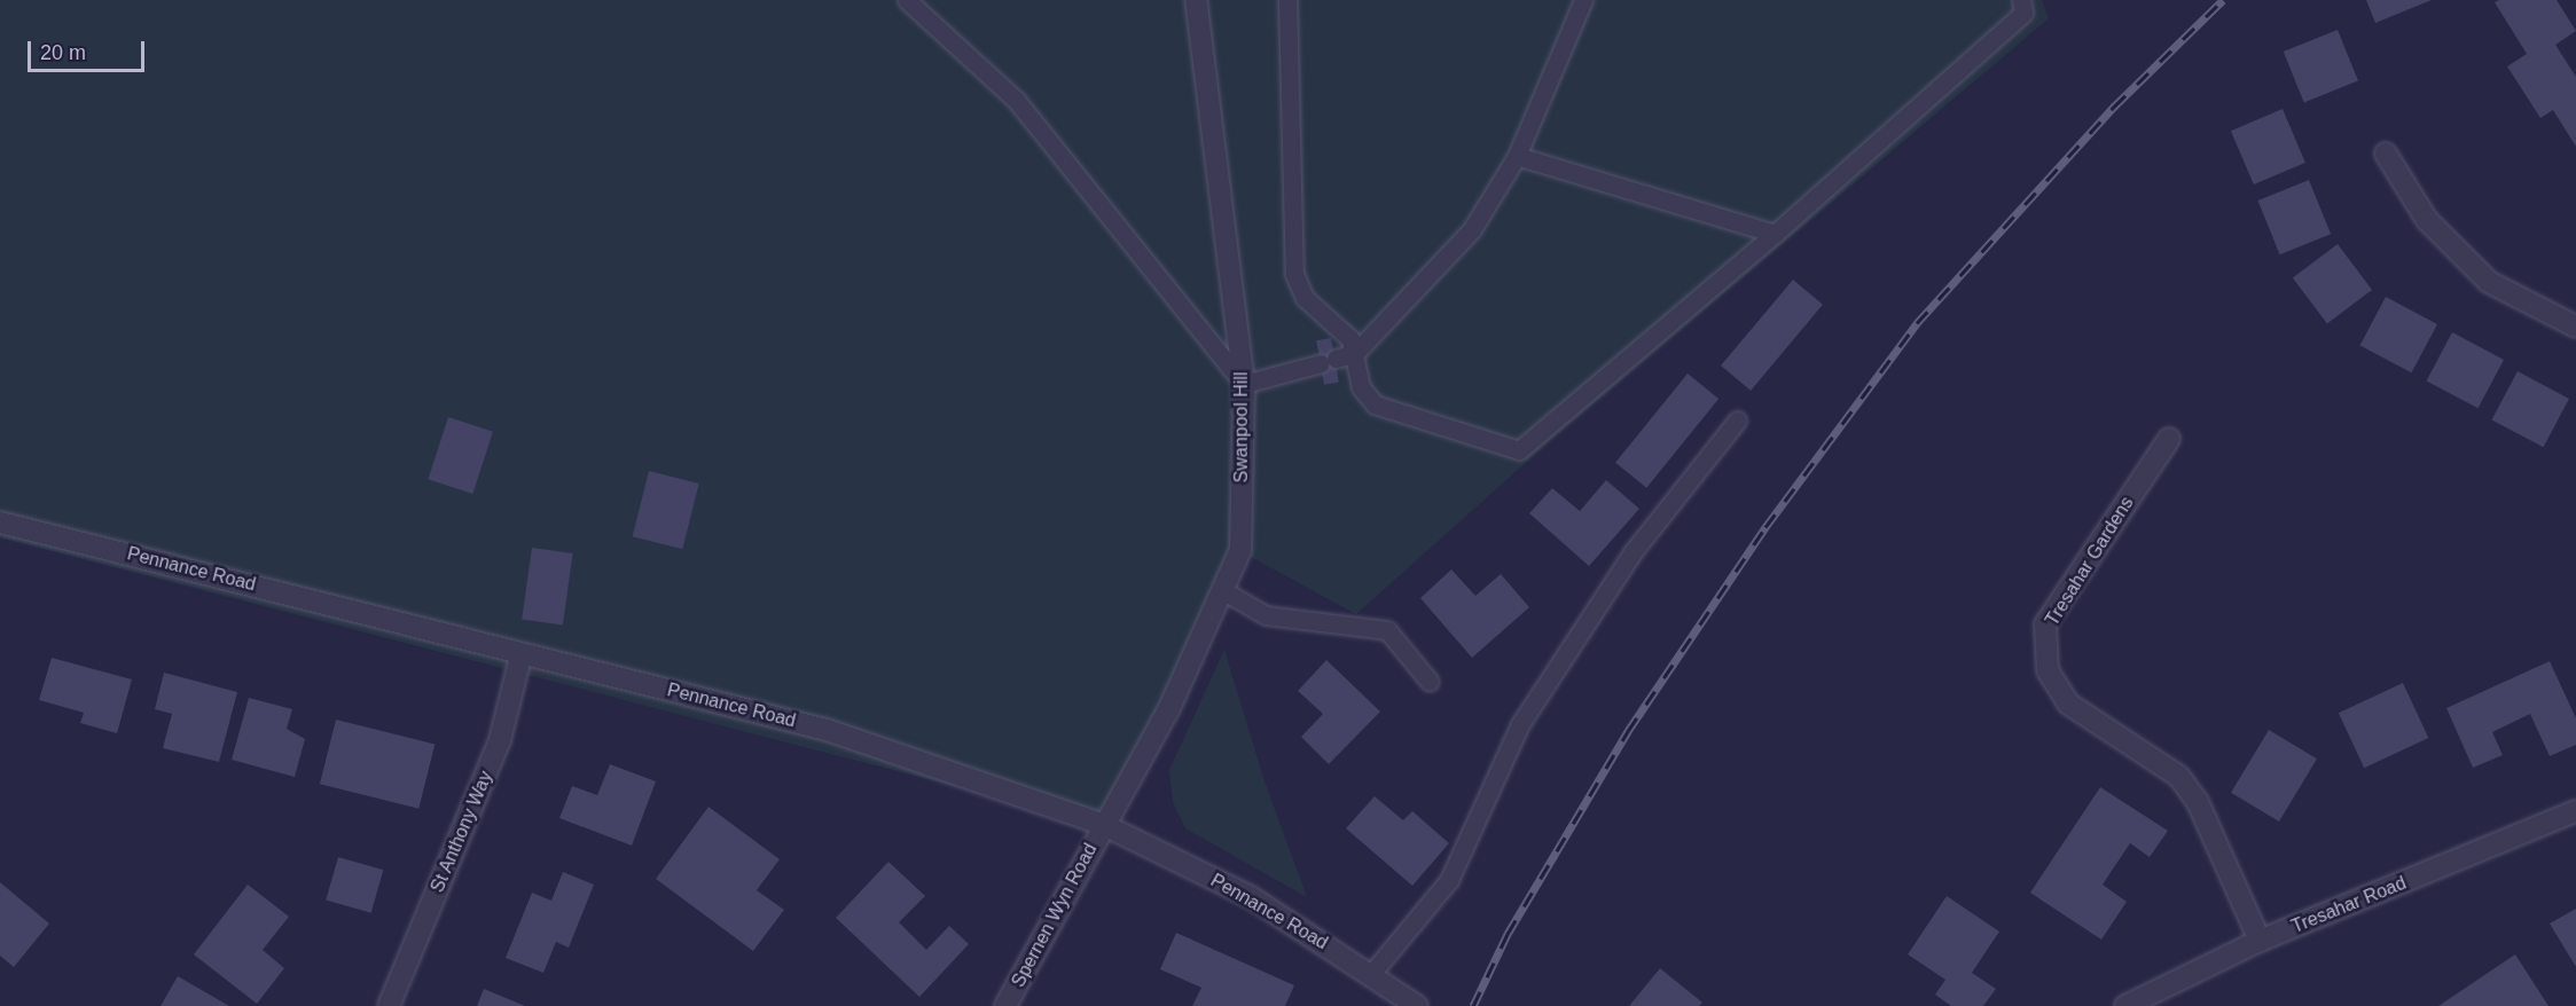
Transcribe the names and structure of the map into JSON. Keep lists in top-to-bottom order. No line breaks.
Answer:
{"streets":{"street":["Swanpool Hill","Tresahar Gardens","Pennance Road","St Anthony Way","Tresahar Road","Spernen Wyn Road"]},"crossings":[["Swanpool Hill","Pennance Road"],["Swanpool Hill","Spernen Wyn Road"],["Tresahar Gardens","Tresahar Road"],["Pennance Road","St Anthony Way"],["Pennance Road","Spernen Wyn Road"]],"scale_bar":"20 m"}
